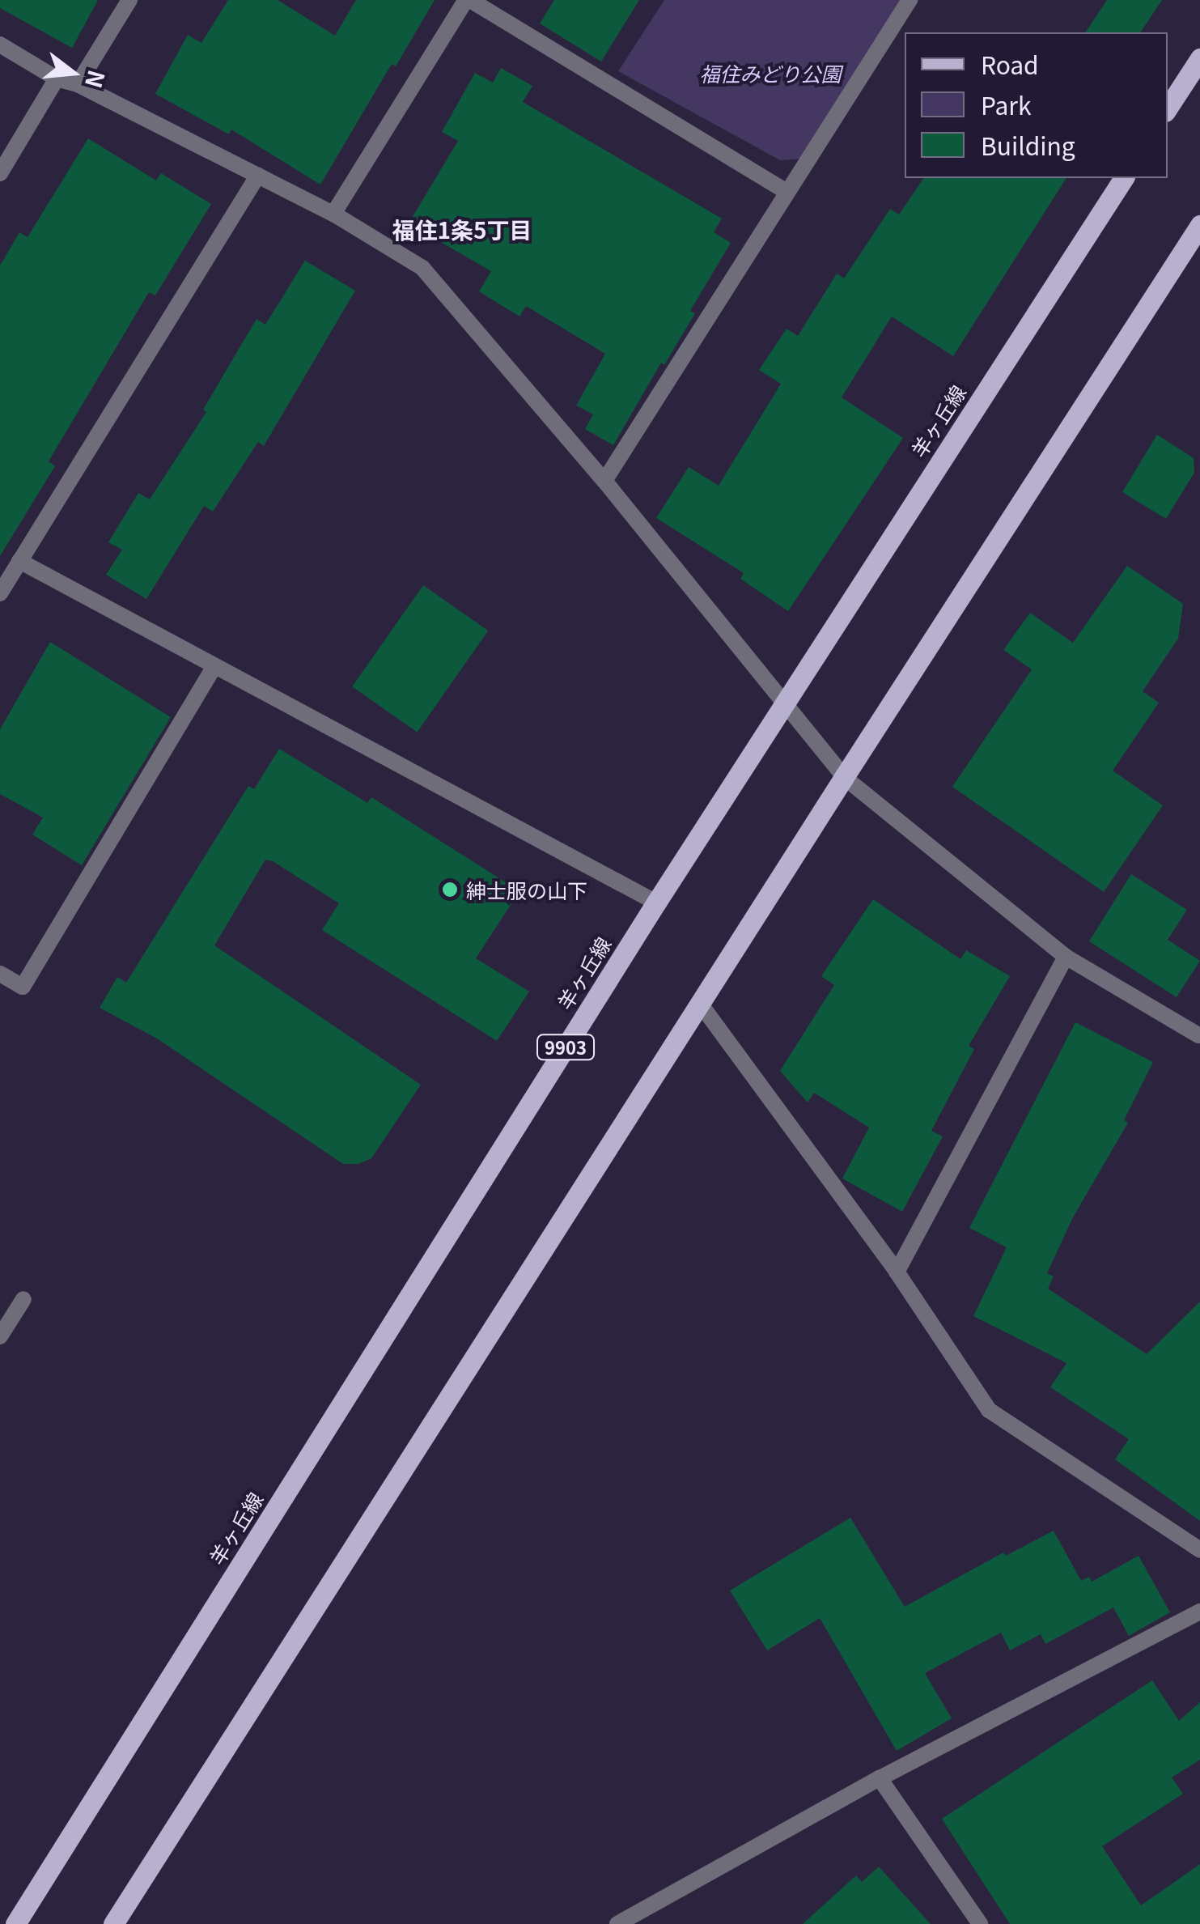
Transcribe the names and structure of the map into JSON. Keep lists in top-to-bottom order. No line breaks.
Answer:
{"streets":{"main road":["羊ヶ丘線","9903"]},"districts":["福住1条5丁目"],"parks":["福住みどり公園"],"places":["紳士服の山下"],"legend":["Road","Park","Building"],"north":"right"}
